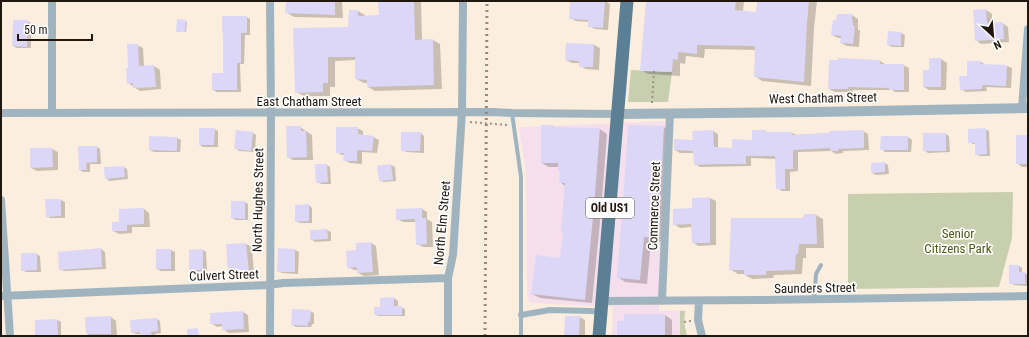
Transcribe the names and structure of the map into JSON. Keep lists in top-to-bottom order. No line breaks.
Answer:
{"streets":{"main road":["Old US1"],"street":["West Chatham Street","East Chatham Street","North Hughes Street","Commerce Street","North Elm Street","Culvert Street","Saunders Street"]},"crossings":[["West Chatham Street","East Chatham Street"],["West Chatham Street","Commerce Street"],["West Chatham Street","Old US1"],["East Chatham Street","North Hughes Street"],["East Chatham Street","Old US1"],["East Chatham Street","North Elm Street"],["North Hughes Street","Culvert Street"],["Commerce Street","Saunders Street"],["Old US1","Saunders Street"],["North Elm Street","Culvert Street"]],"parks":["Senior Citizens Park"],"scale_bar":"50 m","north":"bottom right"}
